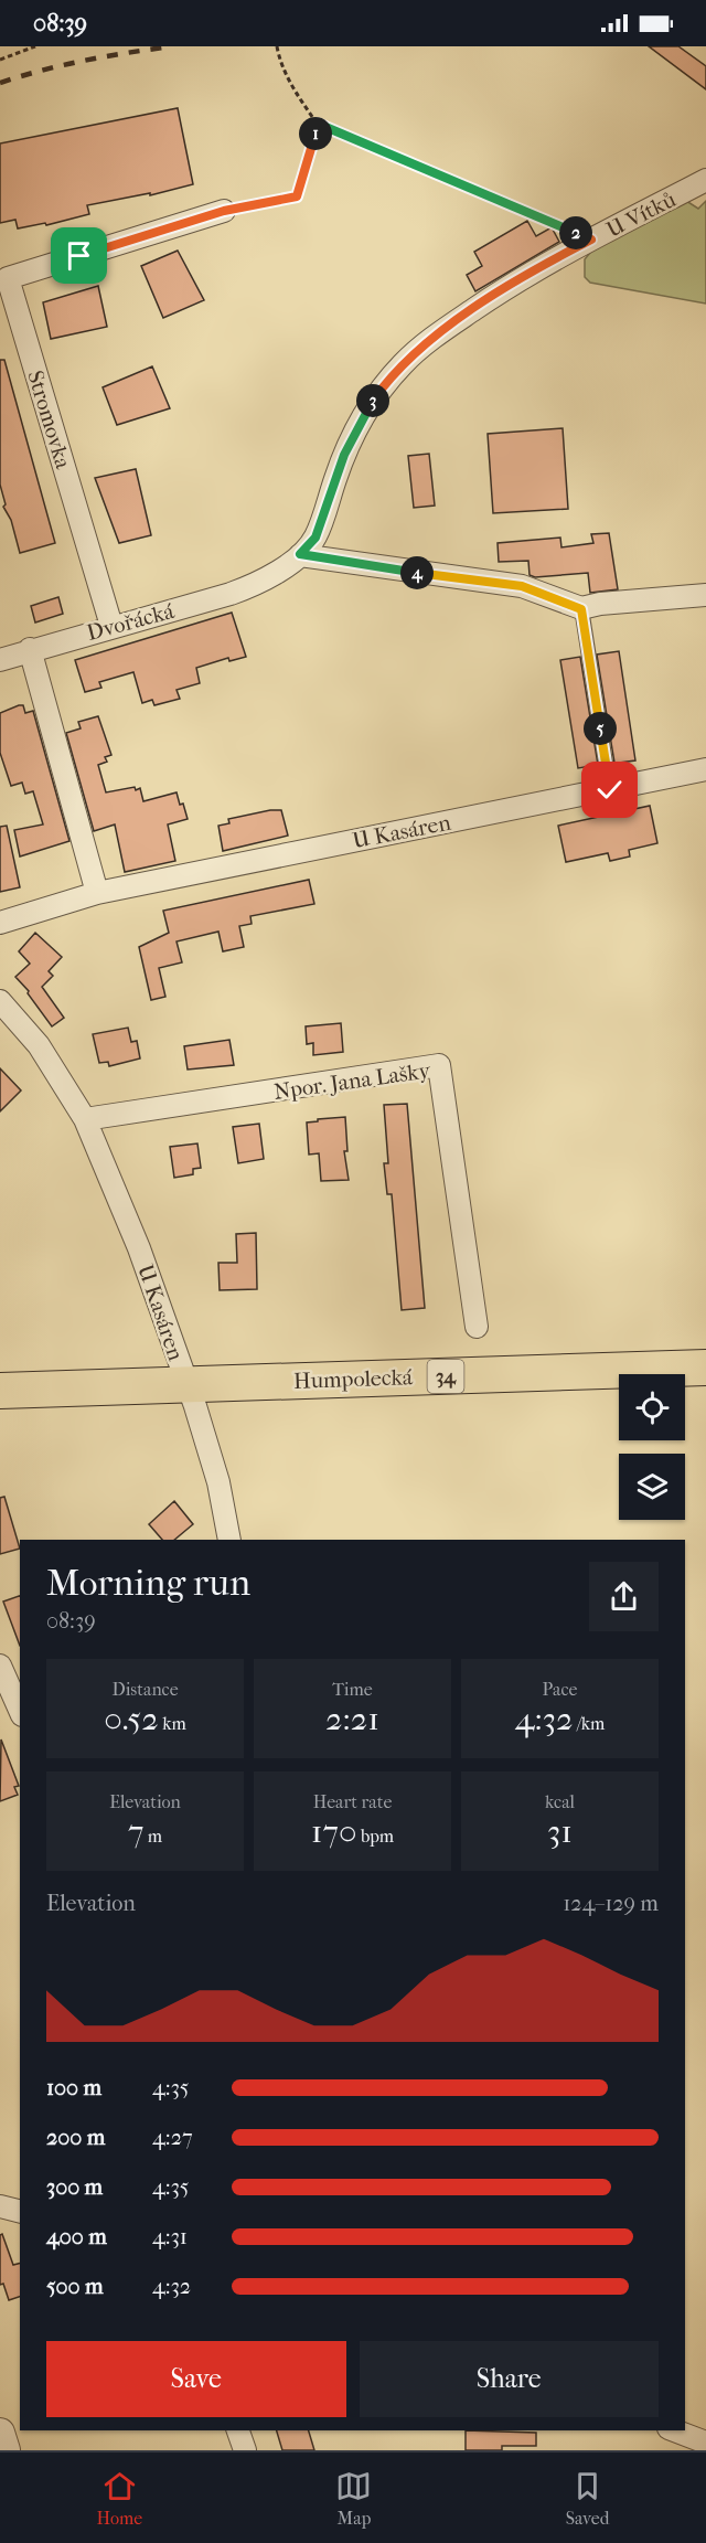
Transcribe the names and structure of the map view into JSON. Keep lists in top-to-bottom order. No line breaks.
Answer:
{"streets":{"main road":["34","Humpolecká"],"street":["U Vítků","Stromovka","Dvořácká","U Kasáren","Npor. Jana Lašky"]},"crossings":[["U Vítků","Dvořácká"],["Stromovka","Dvořácká"],["U Kasáren","Npor. Jana Lašky"],["U Kasáren","Humpolecká"]],"page":{"status":"08:39","pins":["1","2","3","4","5"],"heading":["Morning run","08:39"],"stats":[["Distance","0.52 km"],["Time","2:21"],["Pace","4:32 /km"],["Elevation","7 m"],["Heart rate","170 bpm"],["kcal","31"]],"chart":["Elevation","124–129 m"],"list":[{"name":"100 m","note":"4:35"},{"name":"200 m","note":"4:27"},{"name":"300 m","note":"4:35"},{"name":"400 m","note":"4:31"},{"name":"500 m","note":"4:32"}],"buttons":["Save","Share"],"tabs":["Home","Map","Saved"]}}
